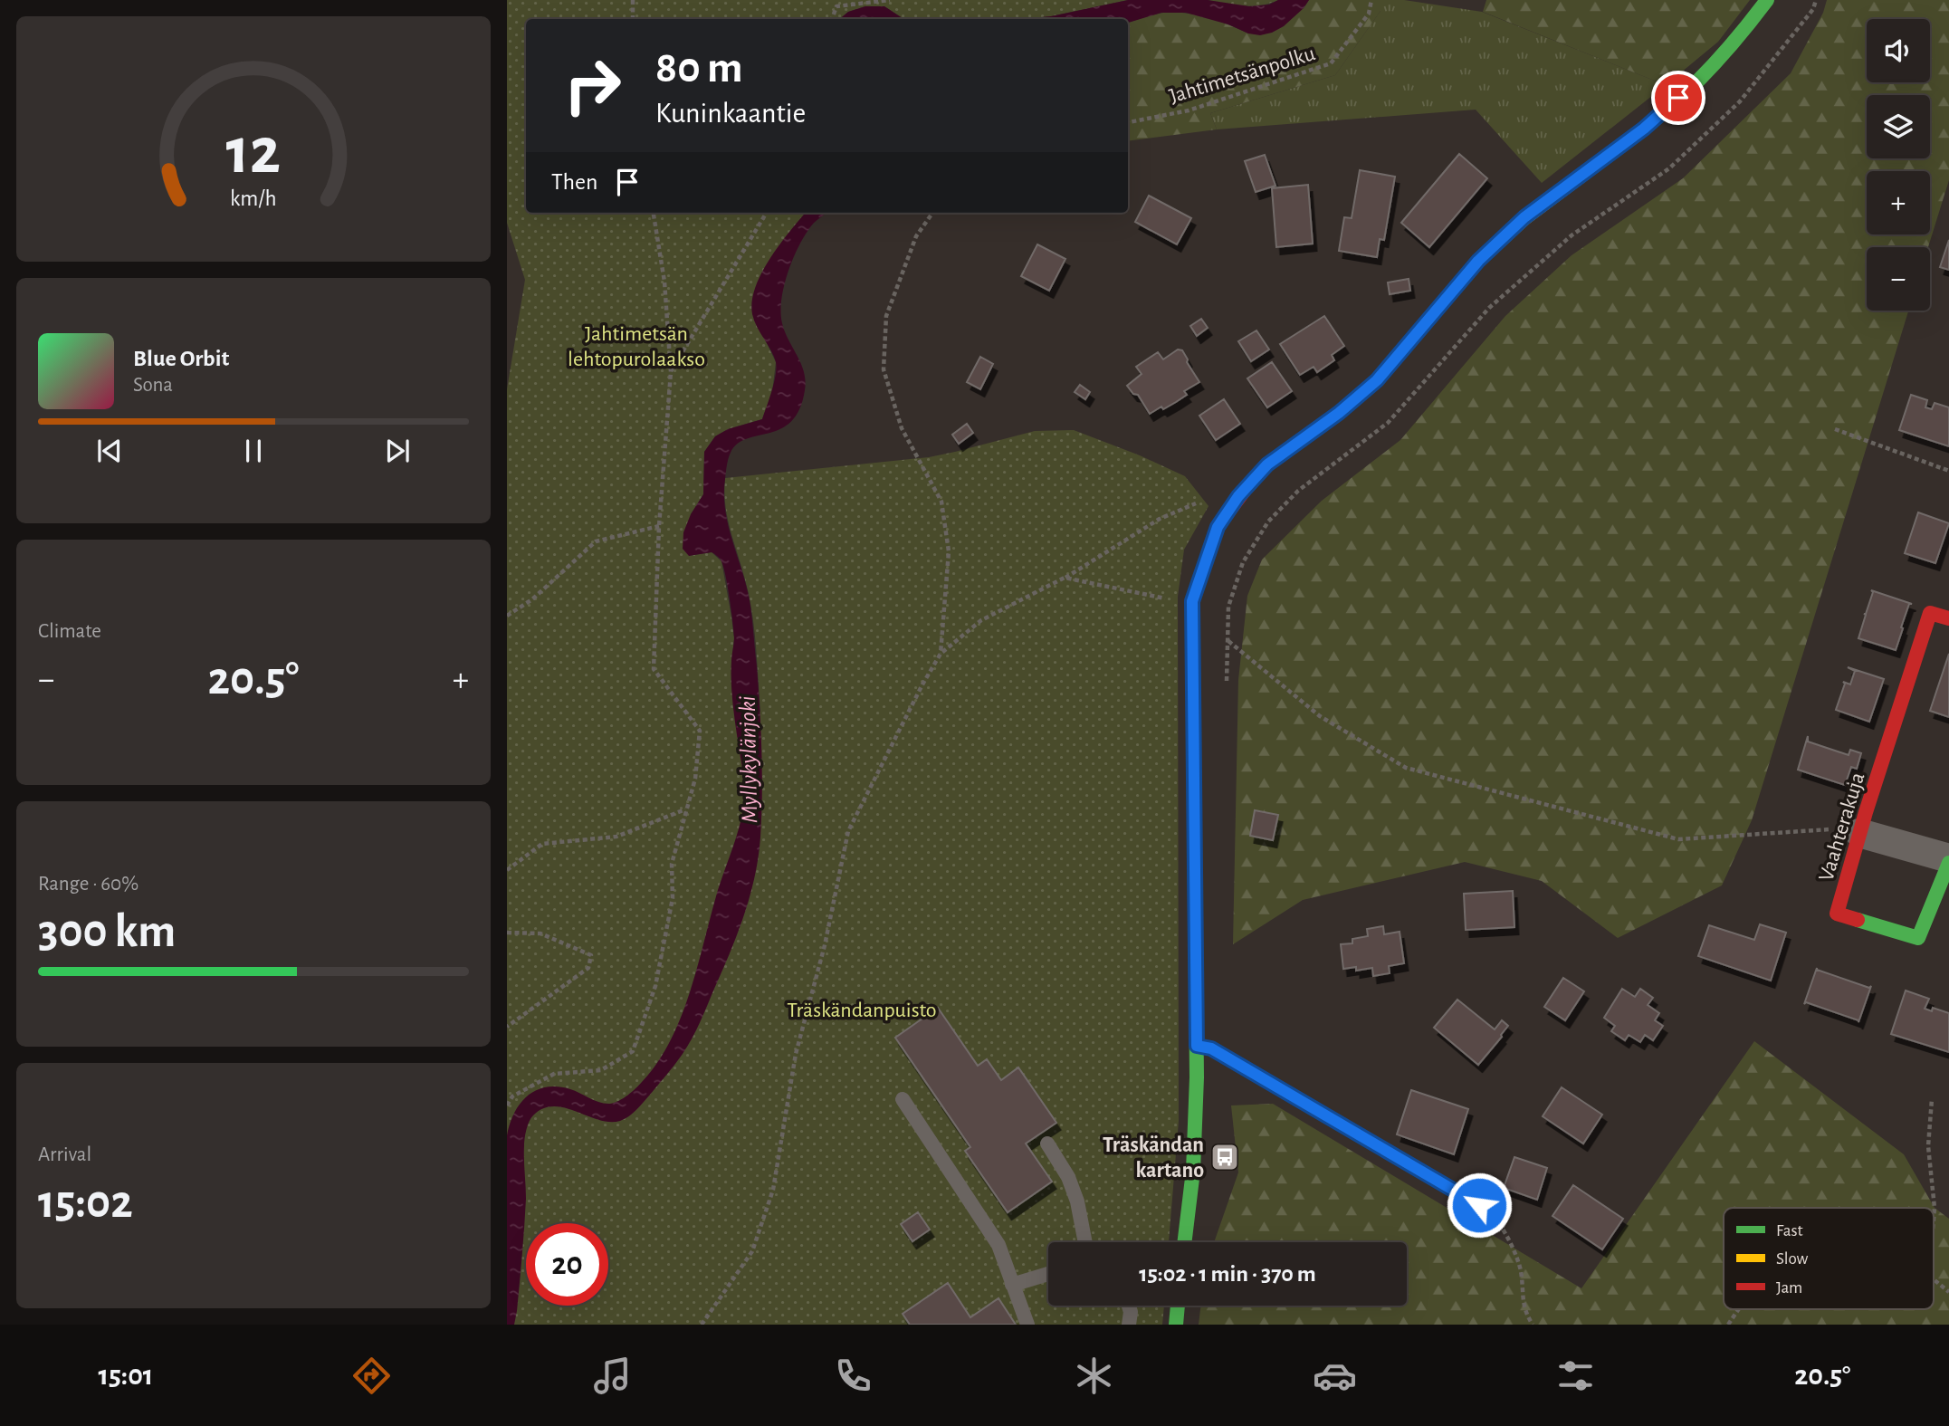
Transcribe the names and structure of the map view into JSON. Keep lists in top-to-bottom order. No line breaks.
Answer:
{"streets":{"main road":["Vaahterakuja"],"path":["Jahtimetsänpolku"]},"water":["Myllykylänjoki"],"parks":["Jahtimetsän lehtopurolaakso","Träskändanpuisto"],"places":{"bus stop":["Träskändan kartano"]},"legend":["Fast","Slow","Jam"],"page":{"map_buttons":["+","−"],"turn":["80 m","Kuninkaantie"],"then":"Then","song":["Blue Orbit","Sona"],"tile":["Climate",["Range · 60%","300 km"],["Arrival","15:02"]],"heat":["−","20.5°","+"],"limit":"20","trip":"15:02 · 1 min · 370 m","tabs":["15:01","20.5°"],"gauge":["12","km/h"]}}
